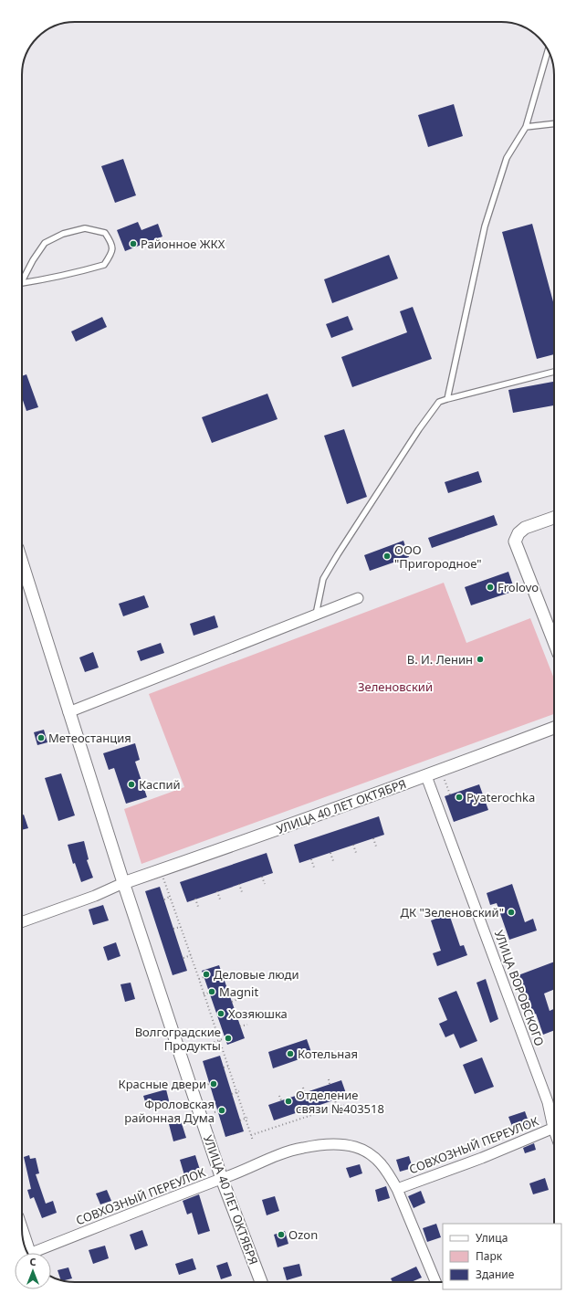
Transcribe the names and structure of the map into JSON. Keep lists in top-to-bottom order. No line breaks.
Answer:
{"streets":{"street":["УЛИЦА 40 ЛЕТ ОКТЯБРЯ","УЛИЦА ВОРОВСКОГО","СОВХОЗНЫЙ ПЕРЕУЛОК"]},"crossings":[["УЛИЦА 40 ЛЕТ ОКТЯБРЯ","УЛИЦА ВОРОВСКОГО"],["УЛИЦА 40 ЛЕТ ОКТЯБРЯ","СОВХОЗНЫЙ ПЕРЕУЛОК"]],"parks":["Зеленовский"],"places":["Районное ЖКХ","ООО \"Пригородное\"","Frolovo","В. И. Ленин","Метеостанция","Каспий","Pyaterochka","ДК \"Зеленовский\"","Деловые люди","Magnit","Хозяюшка","Волгоградские Продукты","Котельная","Красные двери","Отделение связи №403518","Фроловская районная Дума","Ozon"],"legend":["Улица","Парк","Здание"],"north":"top"}
